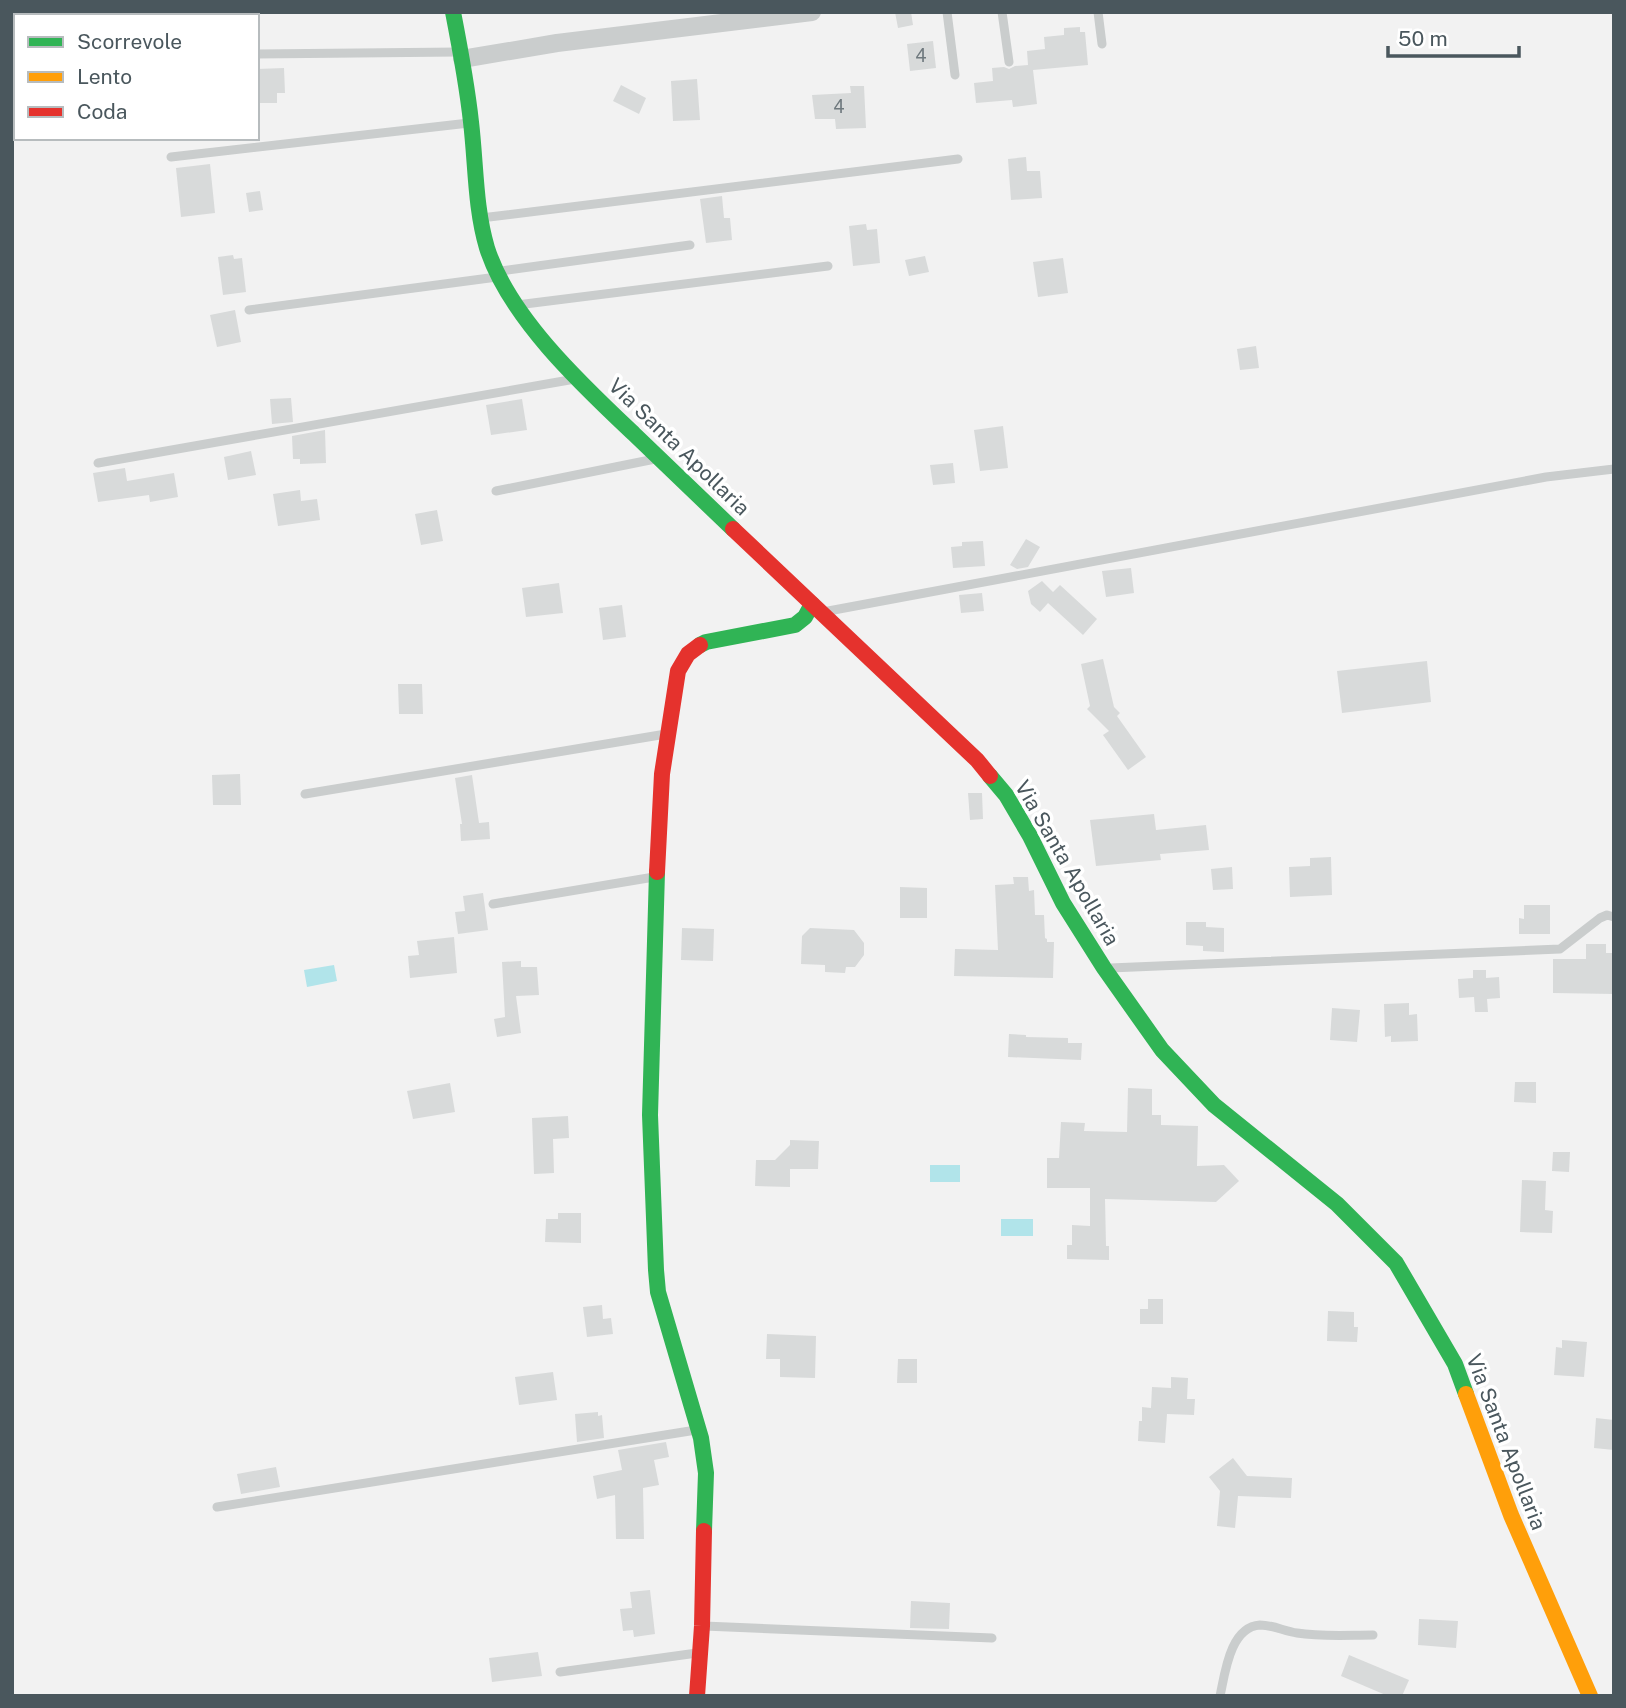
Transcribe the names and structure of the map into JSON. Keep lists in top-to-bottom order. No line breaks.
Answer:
{"streets":{"street":["Via Santa Apollaria"]},"house_numbers":["4","4"],"legend":["Scorrevole","Lento","Coda"],"scale_bar":"50 m"}
